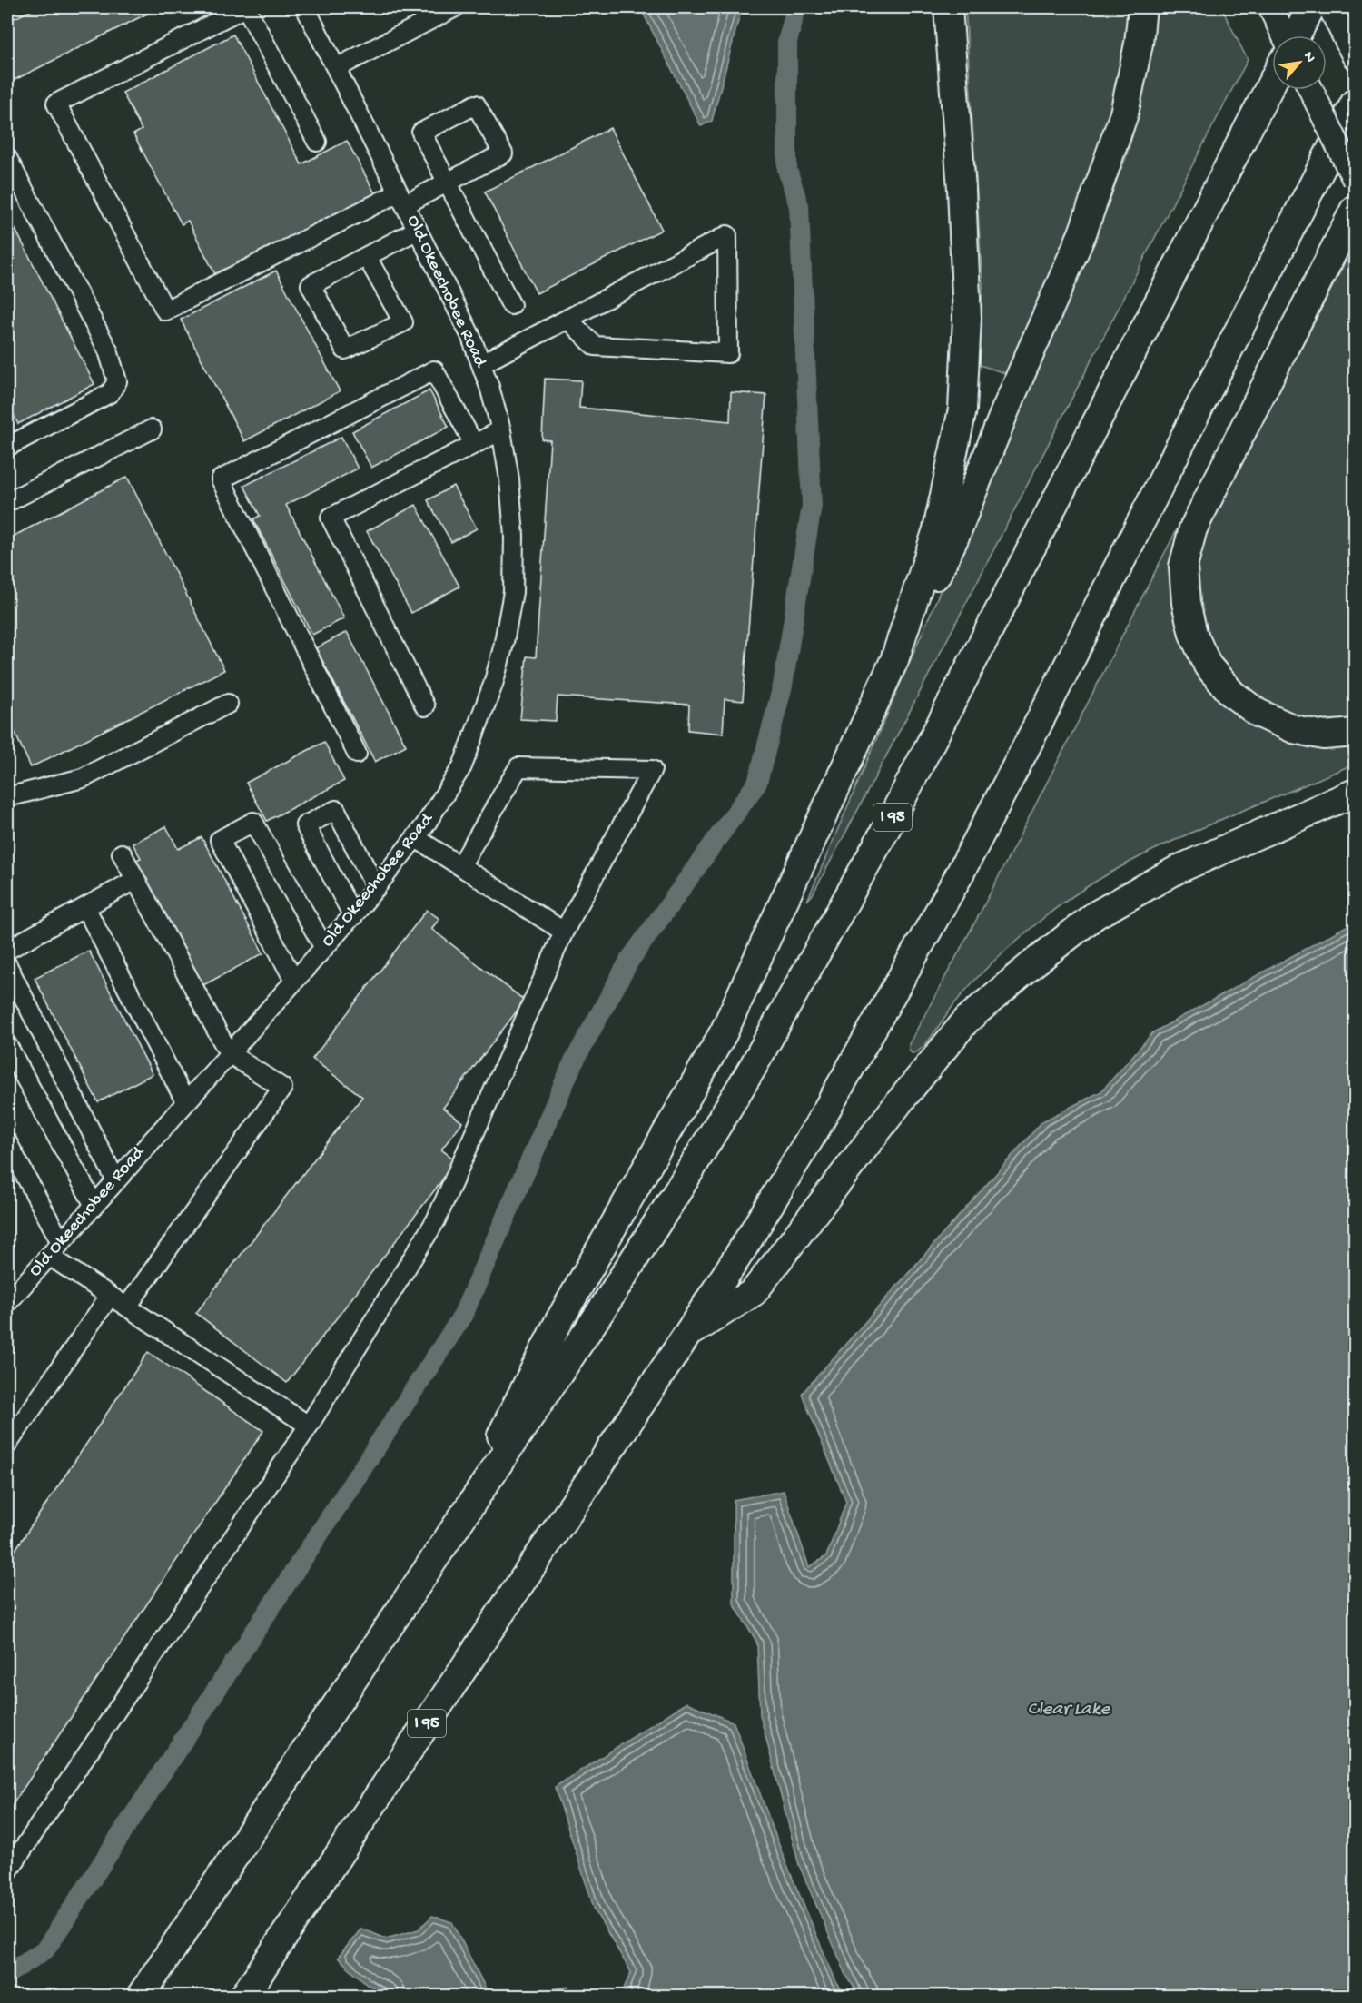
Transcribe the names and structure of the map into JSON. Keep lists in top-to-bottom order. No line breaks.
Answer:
{"streets":{"highway":["I 95"],"street":["Old Okeechobee Road"]},"water":["Clear Lake"],"north":"top right"}
